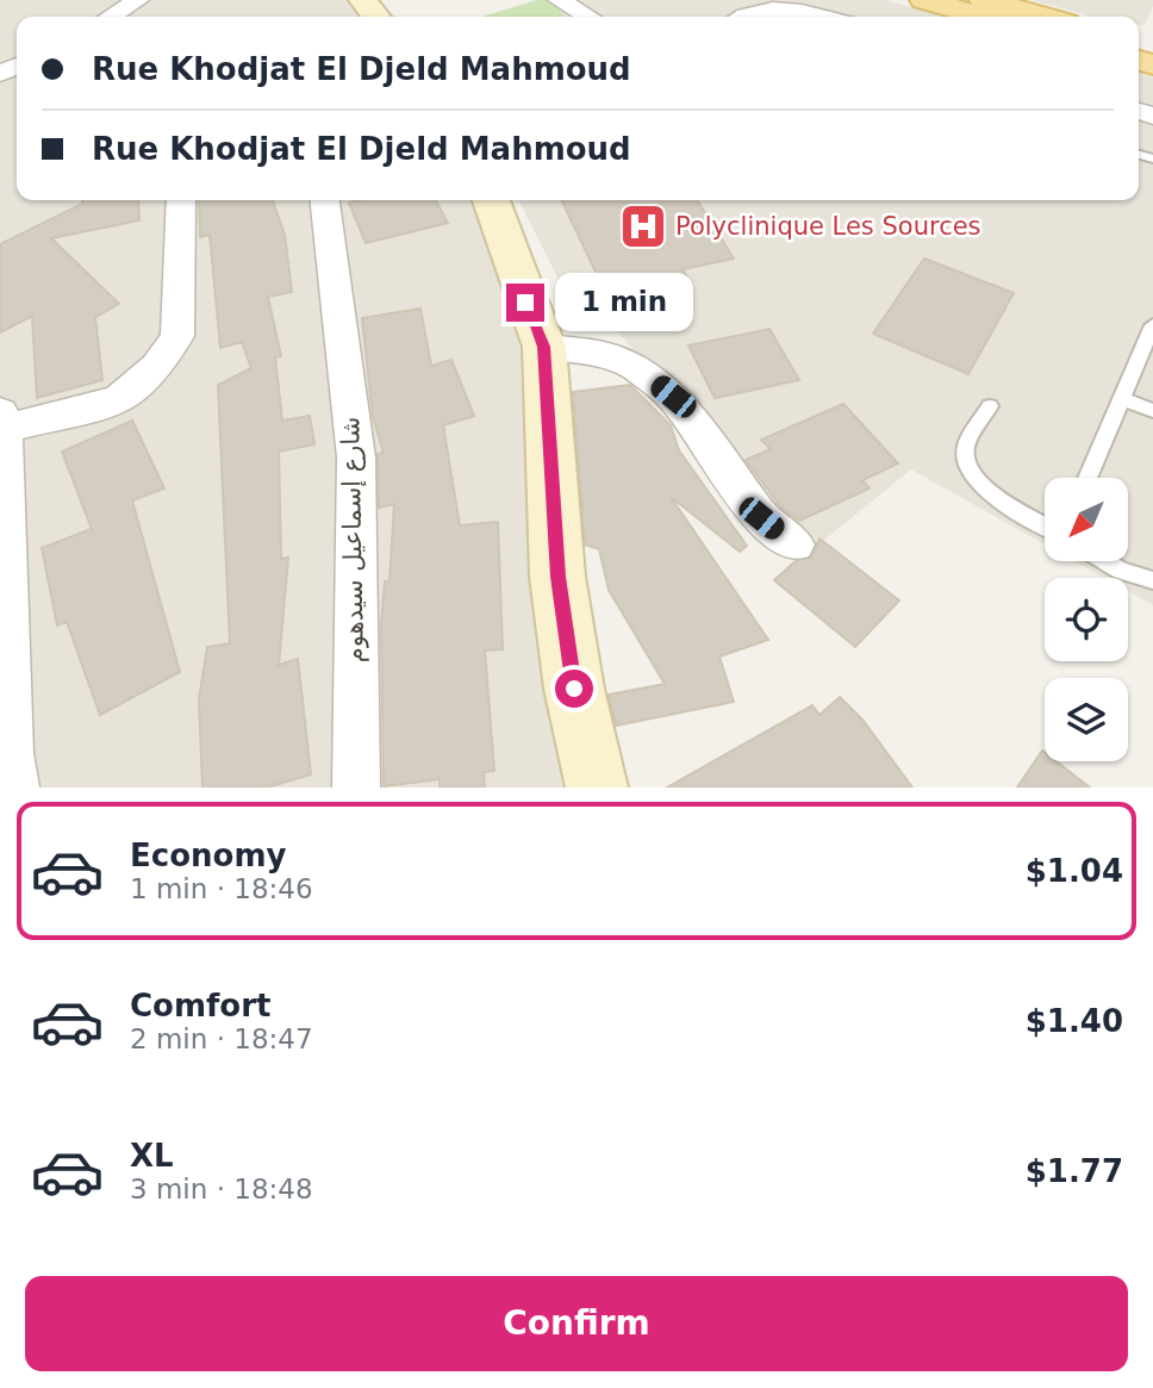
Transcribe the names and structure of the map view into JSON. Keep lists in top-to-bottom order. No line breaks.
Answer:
{"streets":{"street":["شارع إسماعيل سيدهوم"]},"places":{"hospital":["Polyclinique Les Sources"]},"north":"bottom left","page":{"banner":["Rue Khodjat El Djeld Mahmoud","Rue Khodjat El Djeld Mahmoud"],"bubble":"1 min","list":[{"name":"Economy","note":"1 min · 18:46","value":"$1.04"},{"name":"Comfort","note":"2 min · 18:47","value":"$1.40"},{"name":"XL","note":"3 min · 18:48","value":"$1.77"}],"buttons":"Confirm"}}
